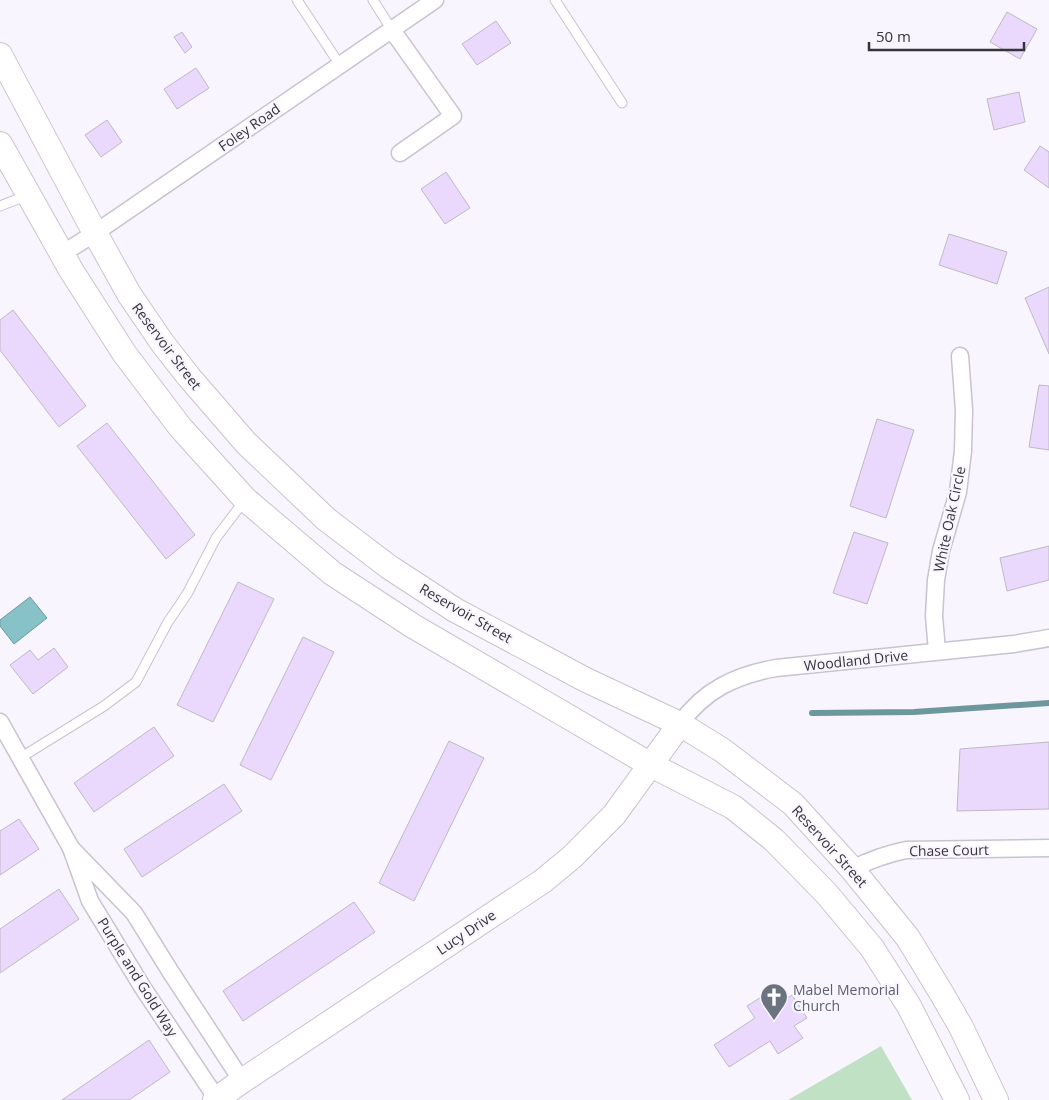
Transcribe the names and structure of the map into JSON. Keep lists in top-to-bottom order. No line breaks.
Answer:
{"streets":{"main road":["Reservoir Street","Lucy Drive"],"street":["Foley Road","White Oak Circle","Woodland Drive","Chase Court","Purple and Gold Way"]},"crossings":[["Foley Road","Reservoir Street"],["Reservoir Street","Woodland Drive"],["Reservoir Street","Chase Court"],["Reservoir Street","Lucy Drive"],["White Oak Circle","Woodland Drive"],["Woodland Drive","Lucy Drive"],["Lucy Drive","Purple and Gold Way"]],"places":{"church":["Mabel Memorial Church"]},"scale_bar":"50 m"}
